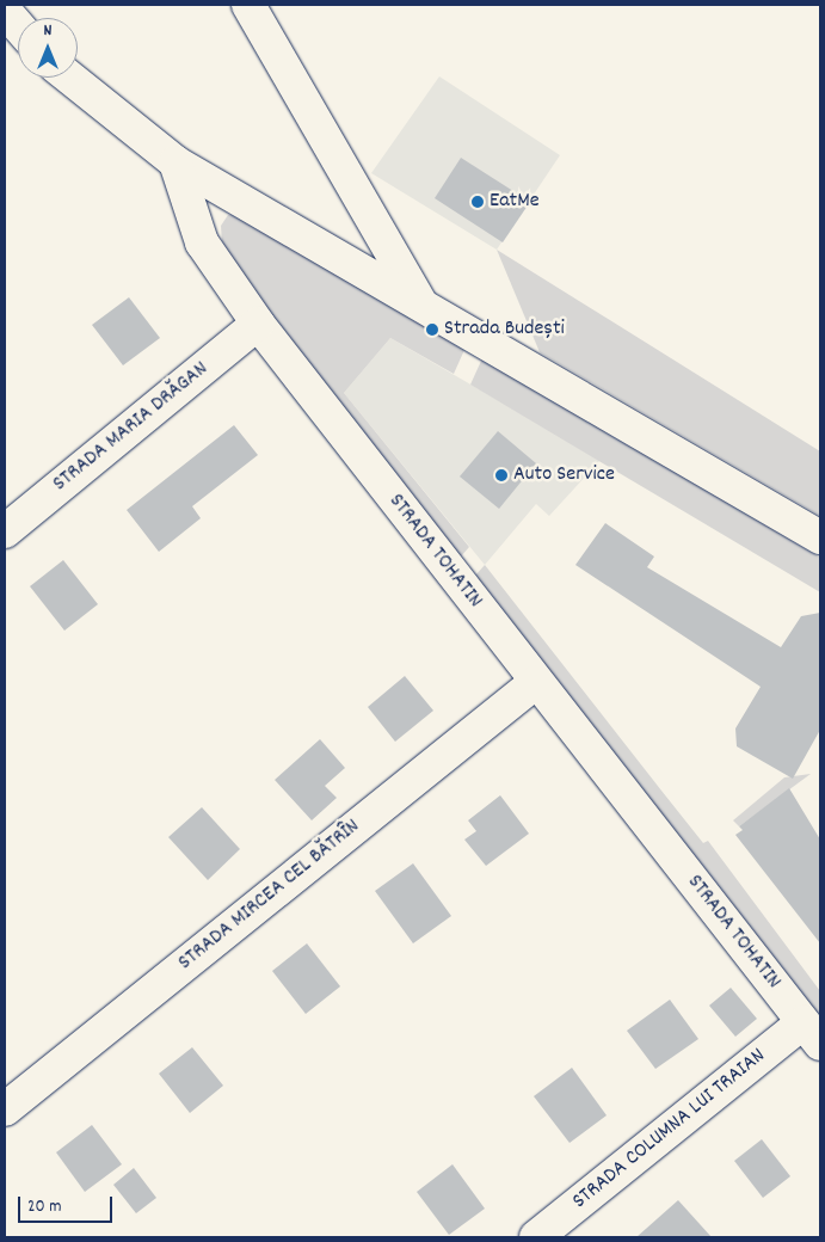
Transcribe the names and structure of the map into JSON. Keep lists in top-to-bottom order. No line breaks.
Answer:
{"streets":{"street":["STRADA MARIA DRĂGAN","STRADA TOHATIN","STRADA MIRCEA CEL BĂTRÎN","STRADA COLUMNA LUI TRAIAN"]},"crossings":[["STRADA MARIA DRĂGAN","STRADA TOHATIN"],["STRADA TOHATIN","STRADA MIRCEA CEL BĂTRÎN"],["STRADA TOHATIN","STRADA COLUMNA LUI TRAIAN"]],"places":["EatMe","Strada Budești","Auto Service"],"scale_bar":"20 m","north":"top"}
